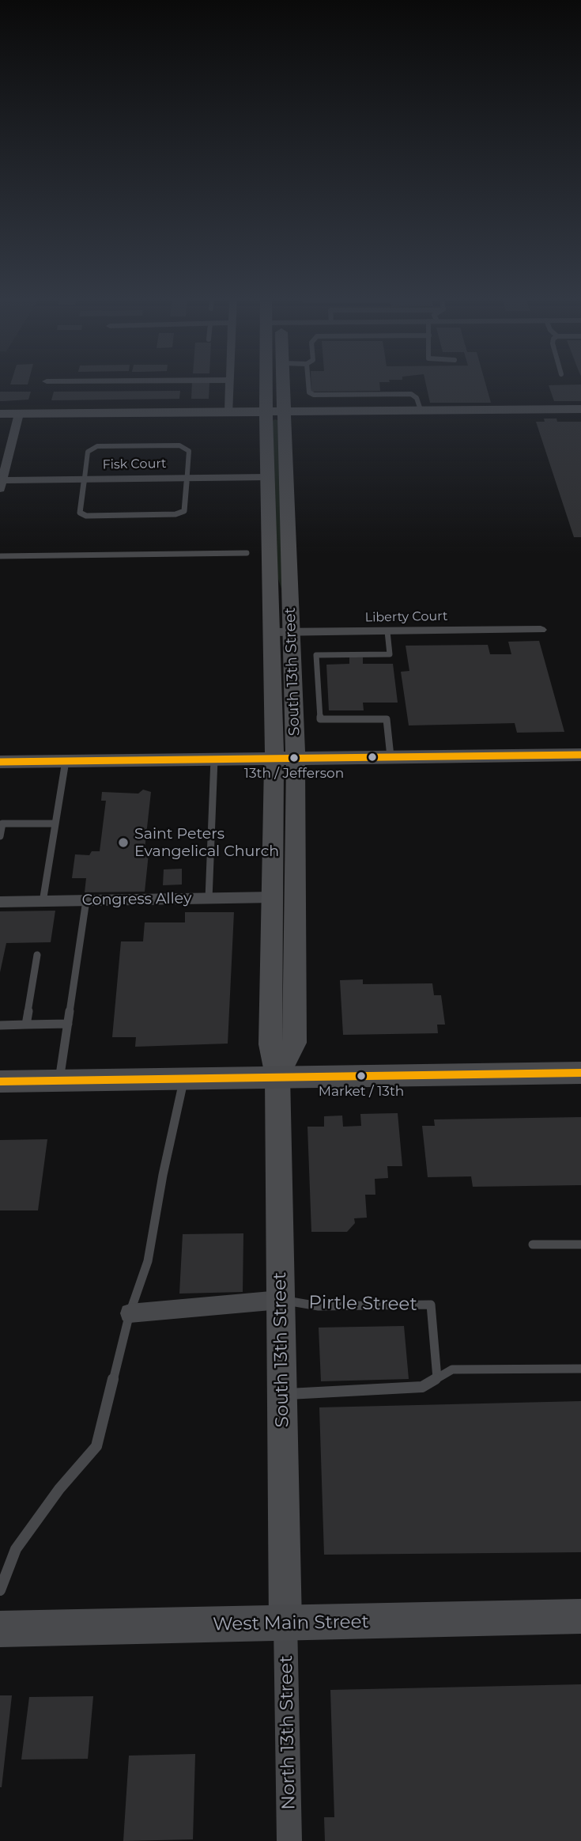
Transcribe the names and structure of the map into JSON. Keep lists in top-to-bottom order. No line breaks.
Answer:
{"streets":{"main road":["West Main Street"],"street":["Fisk Court","Liberty Court","South 13th Street","Congress Alley","Pirtle Street","North 13th Street"]},"crossings":[["Fisk Court","South 13th Street"],["Liberty Court","South 13th Street"],["South 13th Street","Congress Alley"],["South 13th Street","Pirtle Street"],["South 13th Street","West Main Street"],["South 13th Street","North 13th Street"],["West Main Street","North 13th Street"]],"places":["13th / Jefferson","Saint Peters Evangelical Church","Market / 13th"]}
